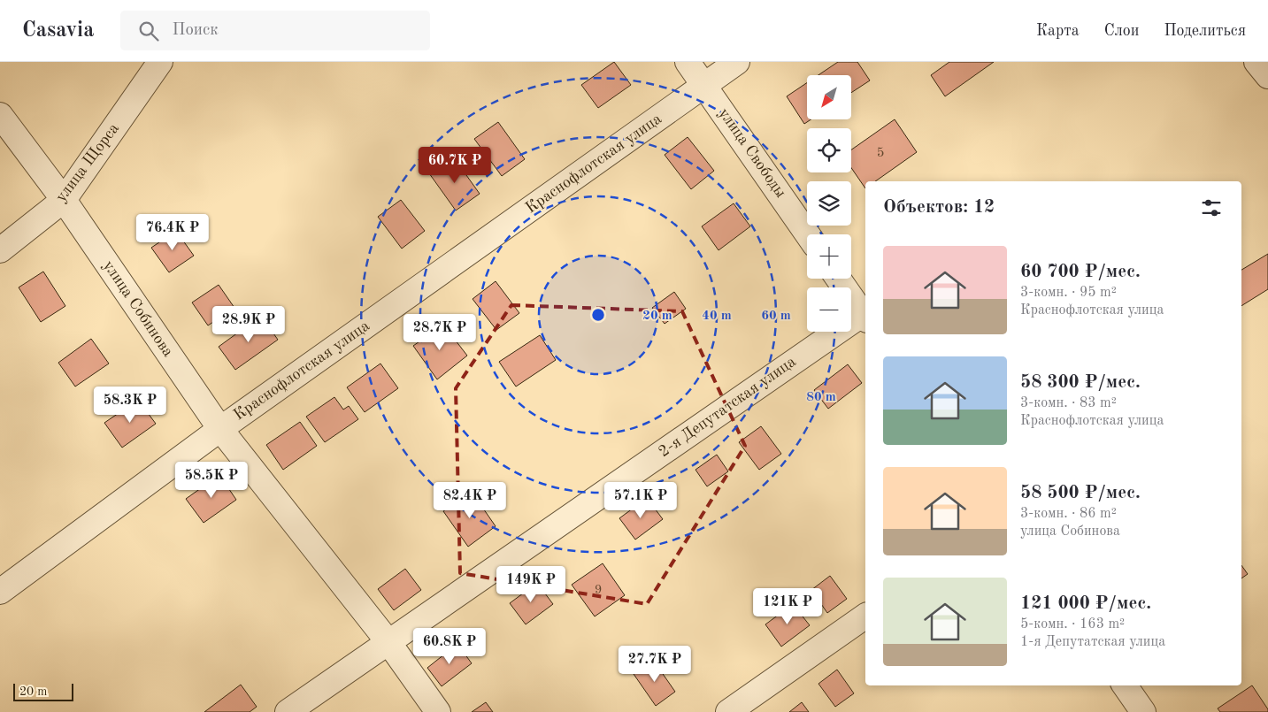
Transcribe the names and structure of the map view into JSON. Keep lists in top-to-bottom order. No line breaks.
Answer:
{"streets":{"street":["улица Свободы","улица Щорса","Краснофлотская улица","улица Собинова","2-я Депутатская улица"]},"crossings":[["улица Свободы","Краснофлотская улица"],["улица Щорса","улица Собинова"],["Краснофлотская улица","улица Собинова"],["улица Собинова","2-я Депутатская улица"]],"house_numbers":["5","9"],"scale_bar":"20 m","north":"bottom left","page":{"header":"Casavia","search":"Поиск","nav":["Карта","Слои","Поделиться"],"map_buttons":["+","−"],"price":["60.7K ₽","76.4K ₽","28.9K ₽","28.7K ₽","58.3K ₽","58.5K ₽","82.4K ₽","57.1K ₽","149K ₽","121K ₽","60.8K ₽","27.7K ₽"],"heading":"Объектов: 12","list":[{"name":"60 700 ₽/мес.","note":"3-комн. · 95 m² · Краснофлотская улица"},{"name":"58 300 ₽/мес.","note":"3-комн. · 83 m² · Краснофлотская улица"},{"name":"58 500 ₽/мес.","note":"3-комн. · 86 m² · улица Собинова"},{"name":"121 000 ₽/мес.","note":"5-комн. · 163 m² · 1-я Депутатская улица"}],"scale":"20 m"},"rings":["20 m","40 m","60 m","80 m"]}
